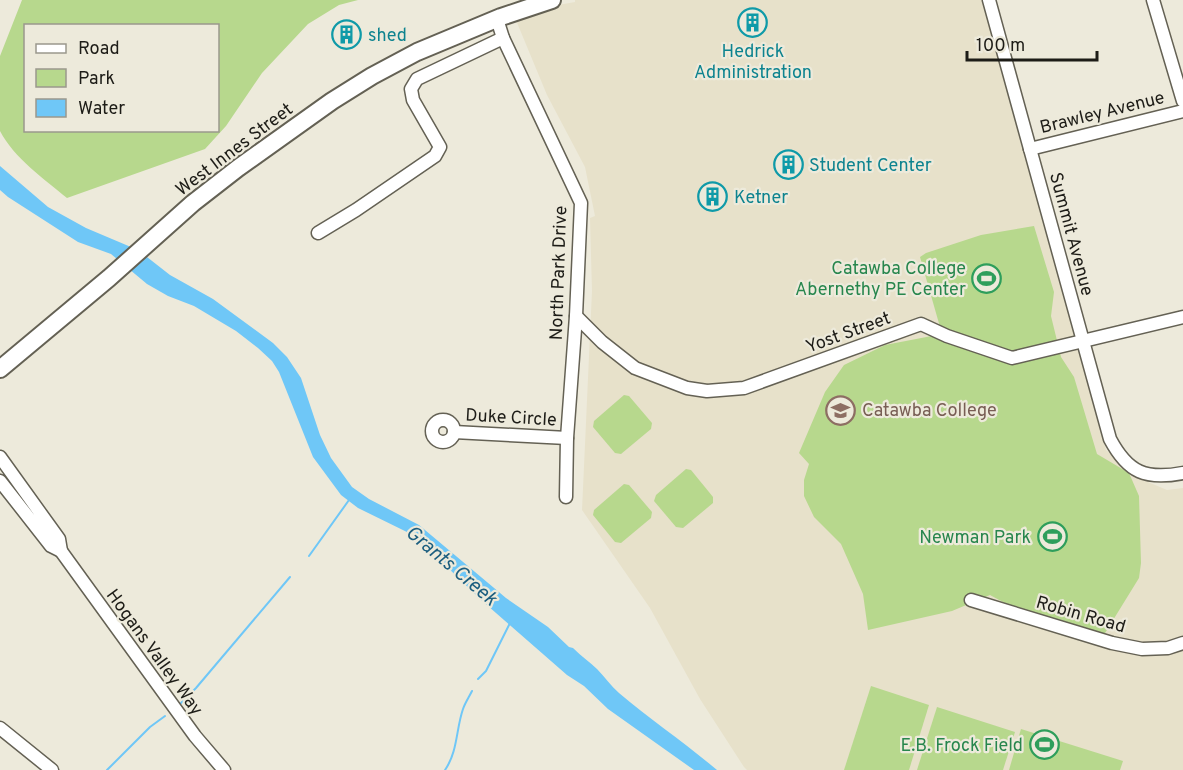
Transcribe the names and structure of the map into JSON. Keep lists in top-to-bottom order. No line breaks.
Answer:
{"streets":{"main road":["West Innes Street"],"street":["Brawley Avenue","Summit Avenue","North Park Drive","Yost Street","Duke Circle","Robin Road","Hogans Valley Way"]},"crossings":[["Brawley Avenue","Summit Avenue"],["West Innes Street","North Park Drive"],["Summit Avenue","Yost Street"],["North Park Drive","Yost Street"],["North Park Drive","Duke Circle"]],"water":["Grants Creek"],"places":{"building":["Hedrick Administration","shed","Student Center","Ketner"],"sports":["Catawba College Abernethy PE Center","Newman Park","E.B. Frock Field"],"school or university":["Catawba College"]},"legend":["Road","Park","Water"],"scale_bar":"100 m"}
